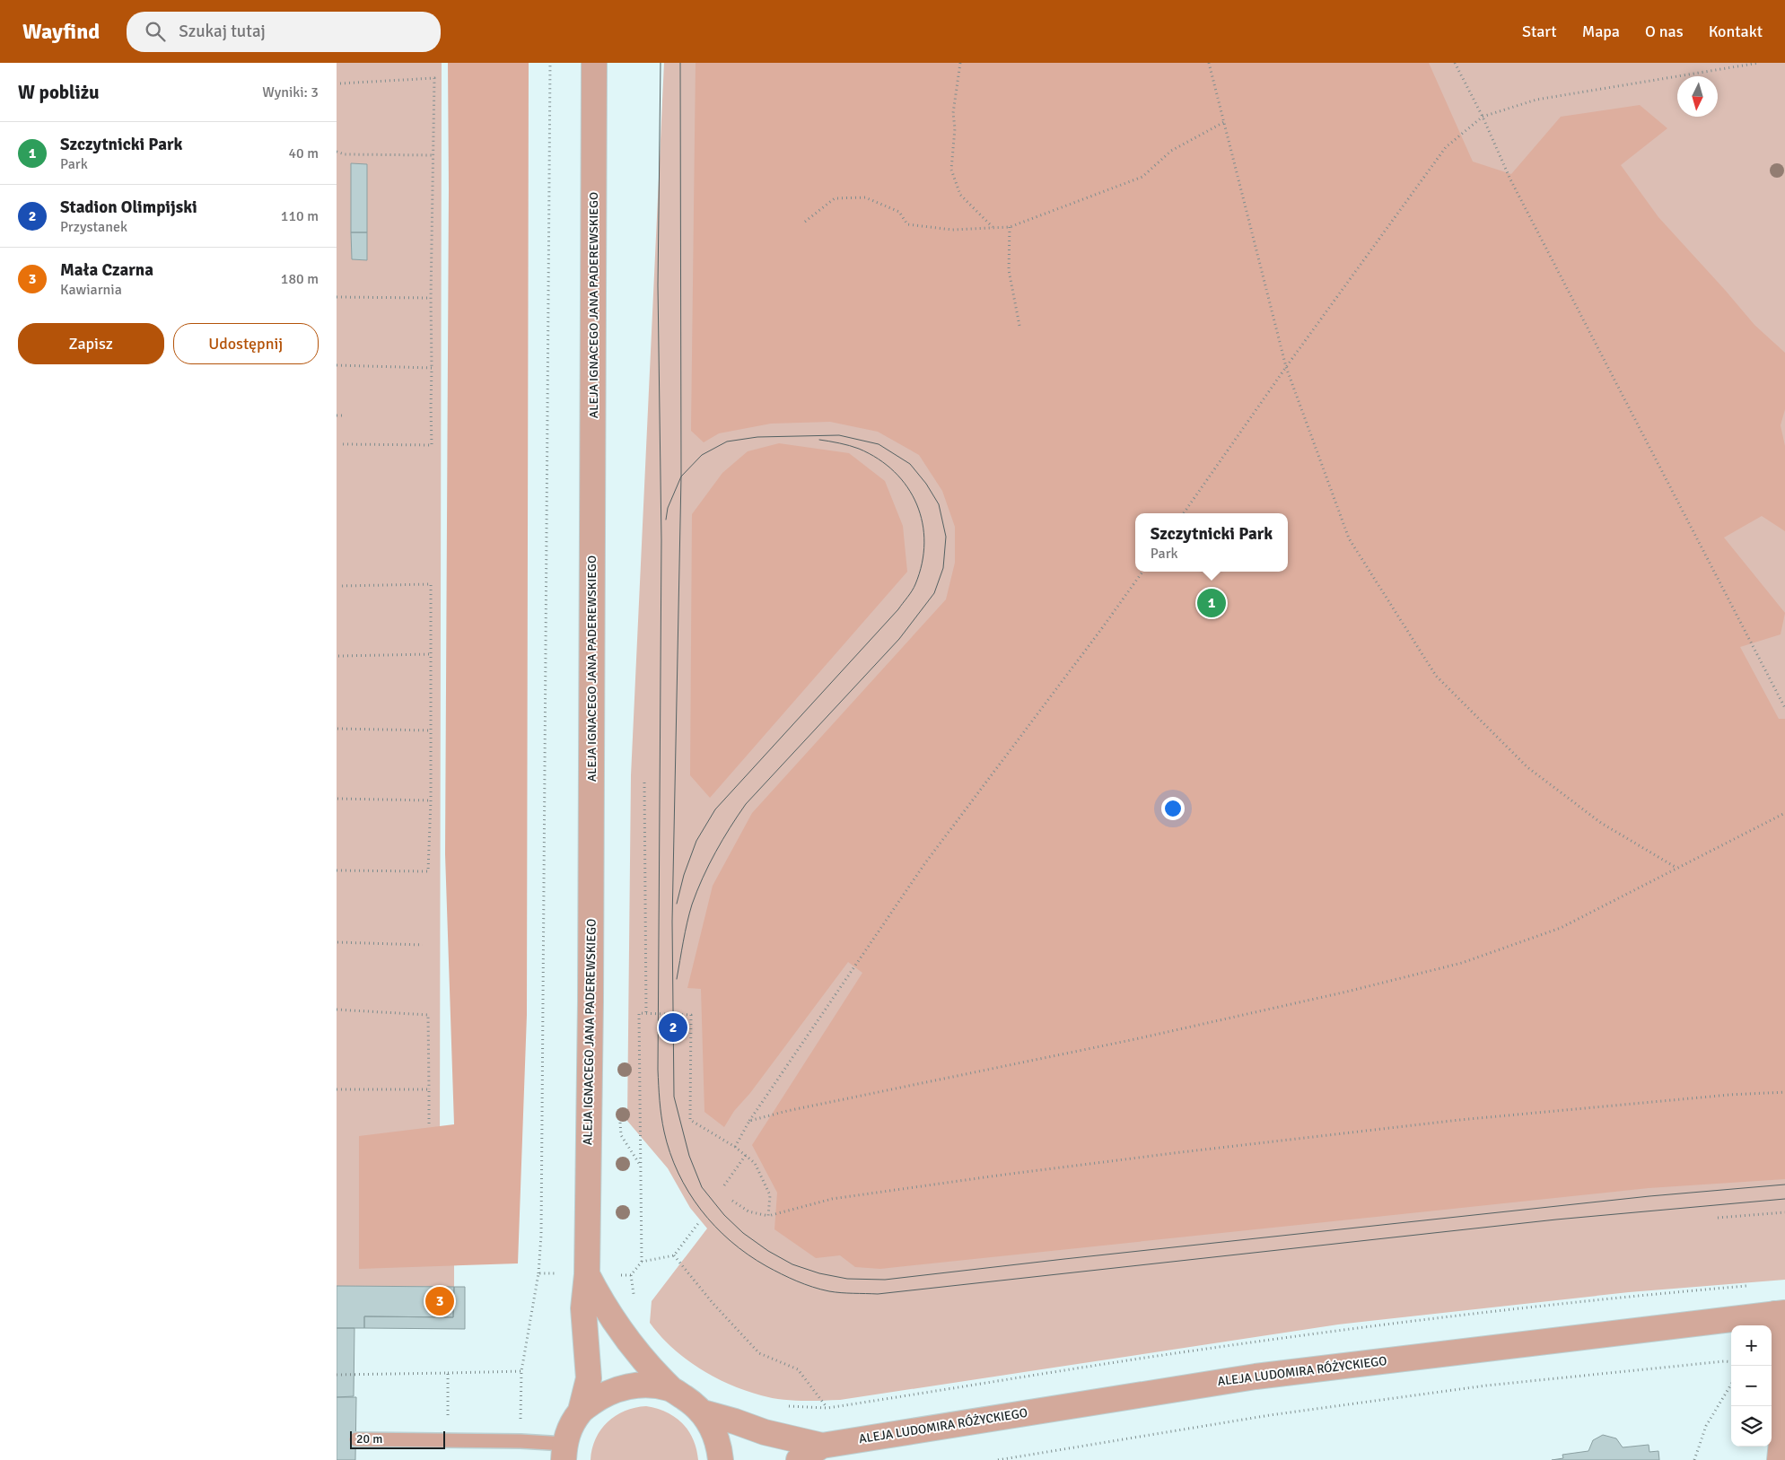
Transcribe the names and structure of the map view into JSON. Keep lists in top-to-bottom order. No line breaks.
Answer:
{"streets":{"street":["ALEJA IGNACEGO JANA PADEREWSKIEGO","ALEJA LUDOMIRA RÓŻYCKIEGO"]},"crossings":[["ALEJA IGNACEGO JANA PADEREWSKIEGO","ALEJA LUDOMIRA RÓŻYCKIEGO"]],"scale_bar":"20 m","north":"bottom","page":{"header":"Wayfind","search":"Szukaj tutaj","nav":["Start","Mapa","O nas","Kontakt"],"heading":["W pobliżu","Wyniki: 3"],"list":[{"mark":"1","name":"Szczytnicki Park","note":"Park","value":"40 m"},{"mark":"2","name":"Stadion Olimpijski","note":"Przystanek","value":"110 m"},{"mark":"3","name":"Mała Czarna","note":"Kawiarnia","value":"180 m"}],"buttons":["Zapisz","Udostępnij"],"popup":["Szczytnicki Park","Park"],"pins":["1","2","3"],"map_buttons":["+","−"],"scale":"20 m"}}
